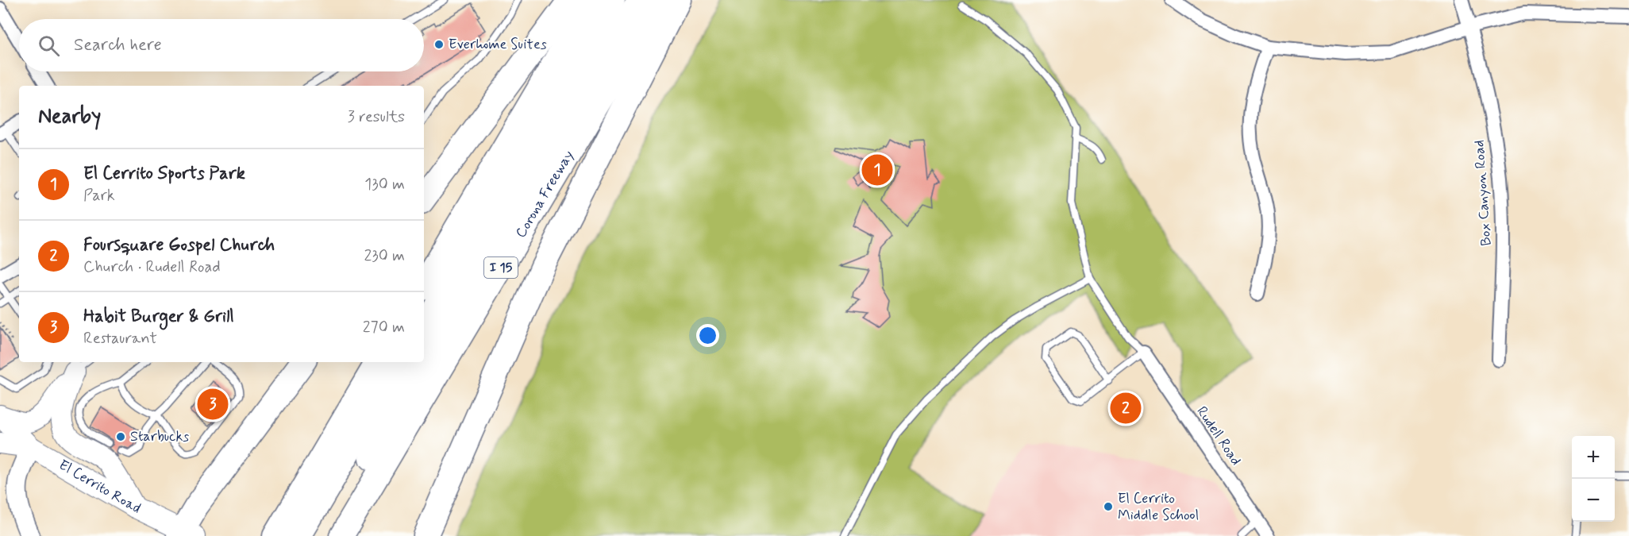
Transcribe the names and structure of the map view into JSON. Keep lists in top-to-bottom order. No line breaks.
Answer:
{"streets":{"highway":["Corona Freeway","I 15"],"main road":["El Cerrito Road"],"street":["Box Canyon Road","Rudell Road"]},"places":["Everhome Suites","Starbucks","El Cerrito Middle School"],"page":{"search":"Search here","heading":["Nearby","3 results"],"list":[{"mark":"1","name":"El Cerrito Sports Park","note":"Park","value":"130 m"},{"mark":"2","name":"Foursquare Gospel Church","note":"Church · Rudell Road","value":"230 m"},{"mark":"3","name":"Habit Burger & Grill","note":"Restaurant","value":"270 m"}],"pins":["1","3","2"],"map_buttons":["+","−"]}}
